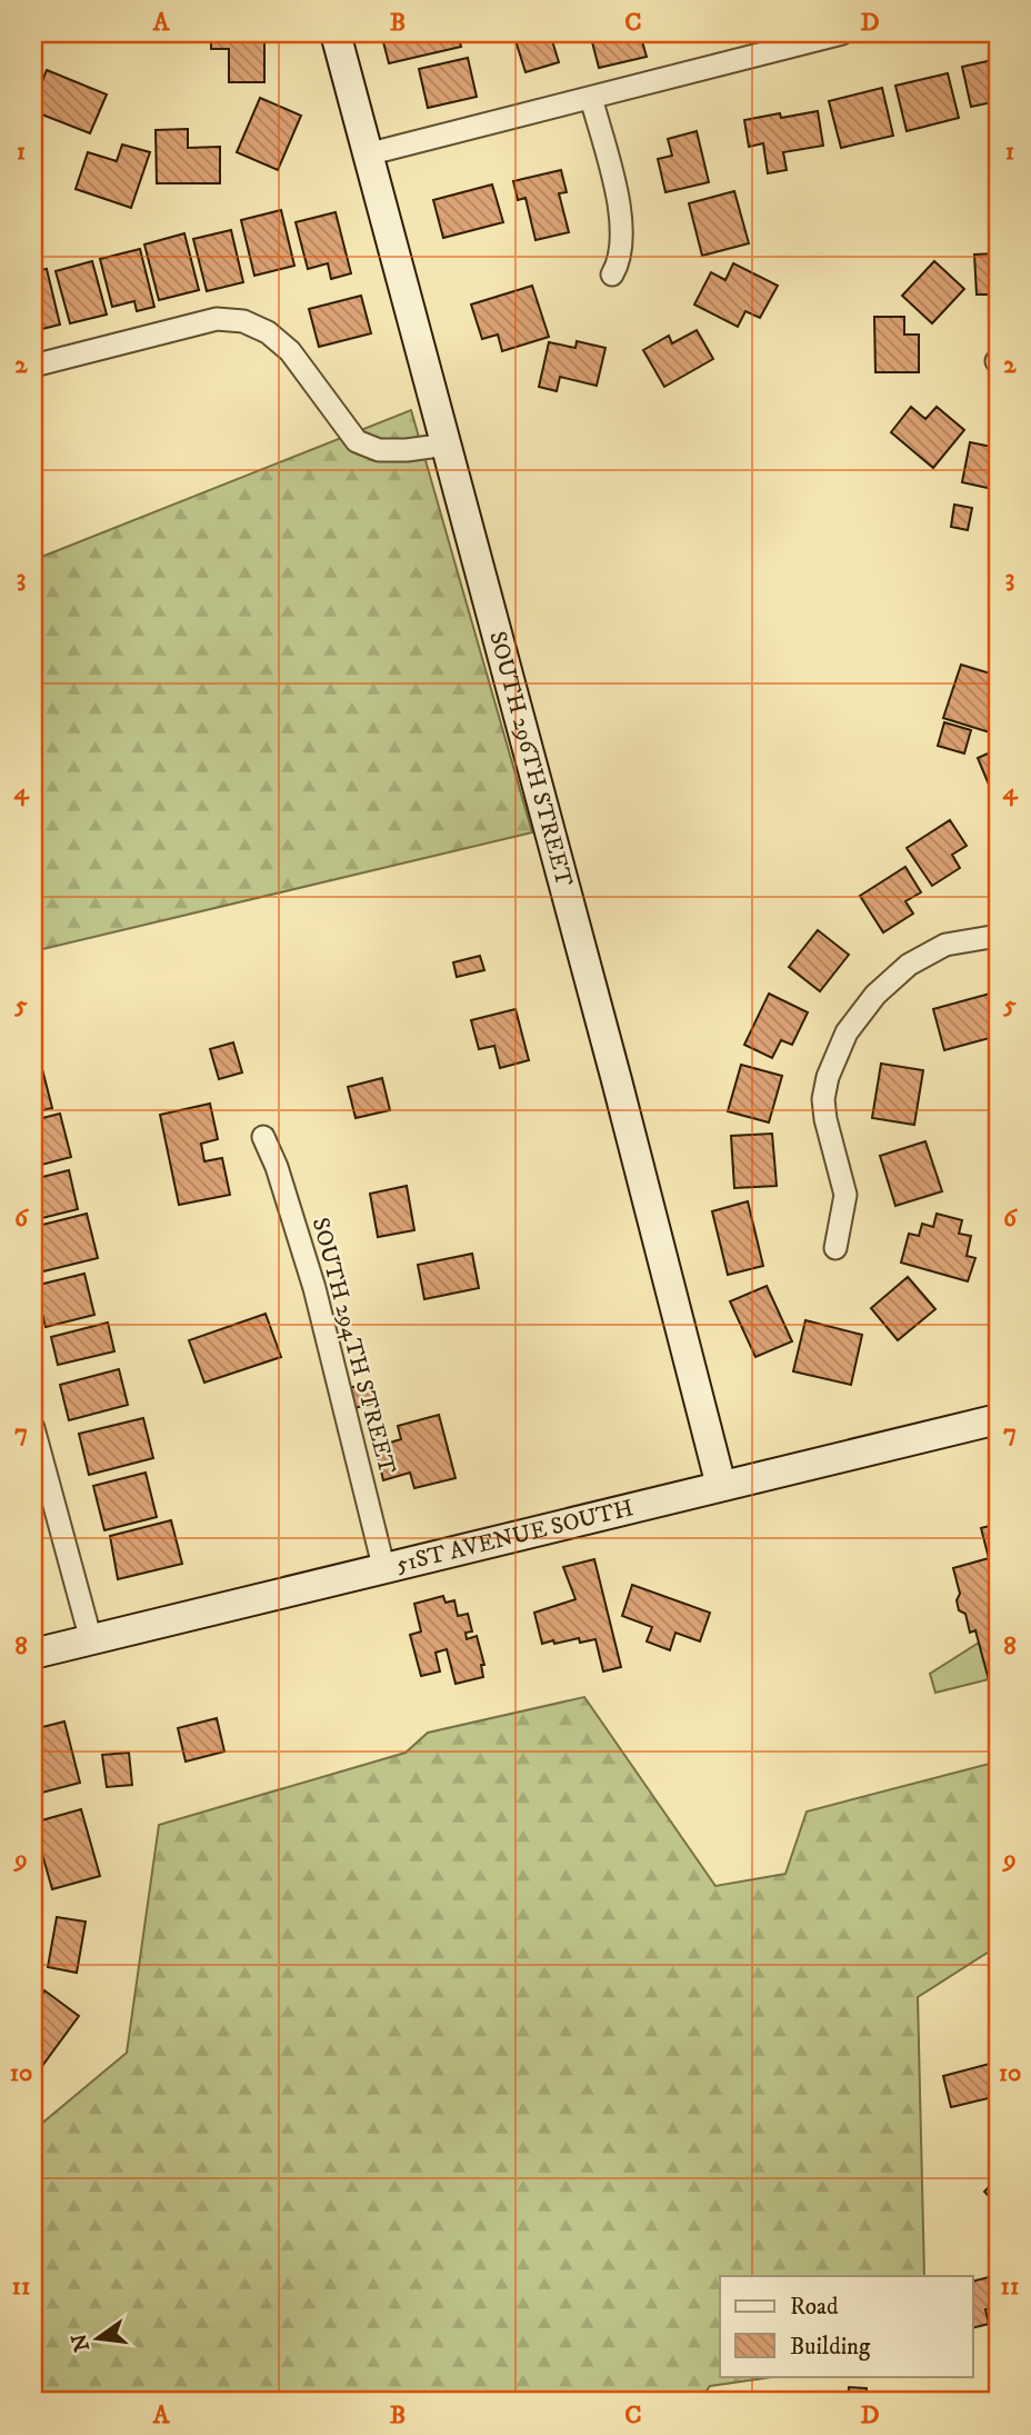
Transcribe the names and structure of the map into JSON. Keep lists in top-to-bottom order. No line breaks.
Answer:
{"streets":{"street":["SOUTH 296TH STREET","SOUTH 294TH STREET","51ST AVENUE SOUTH"]},"crossings":[["SOUTH 296TH STREET","51ST AVENUE SOUTH"],["SOUTH 294TH STREET","51ST AVENUE SOUTH"]],"legend":["Road","Building"],"north":"left","grid":{"columns":["A","B","C","D"],"rows":["1","2","3","4","5","6","7","8","9","10","11"]}}
